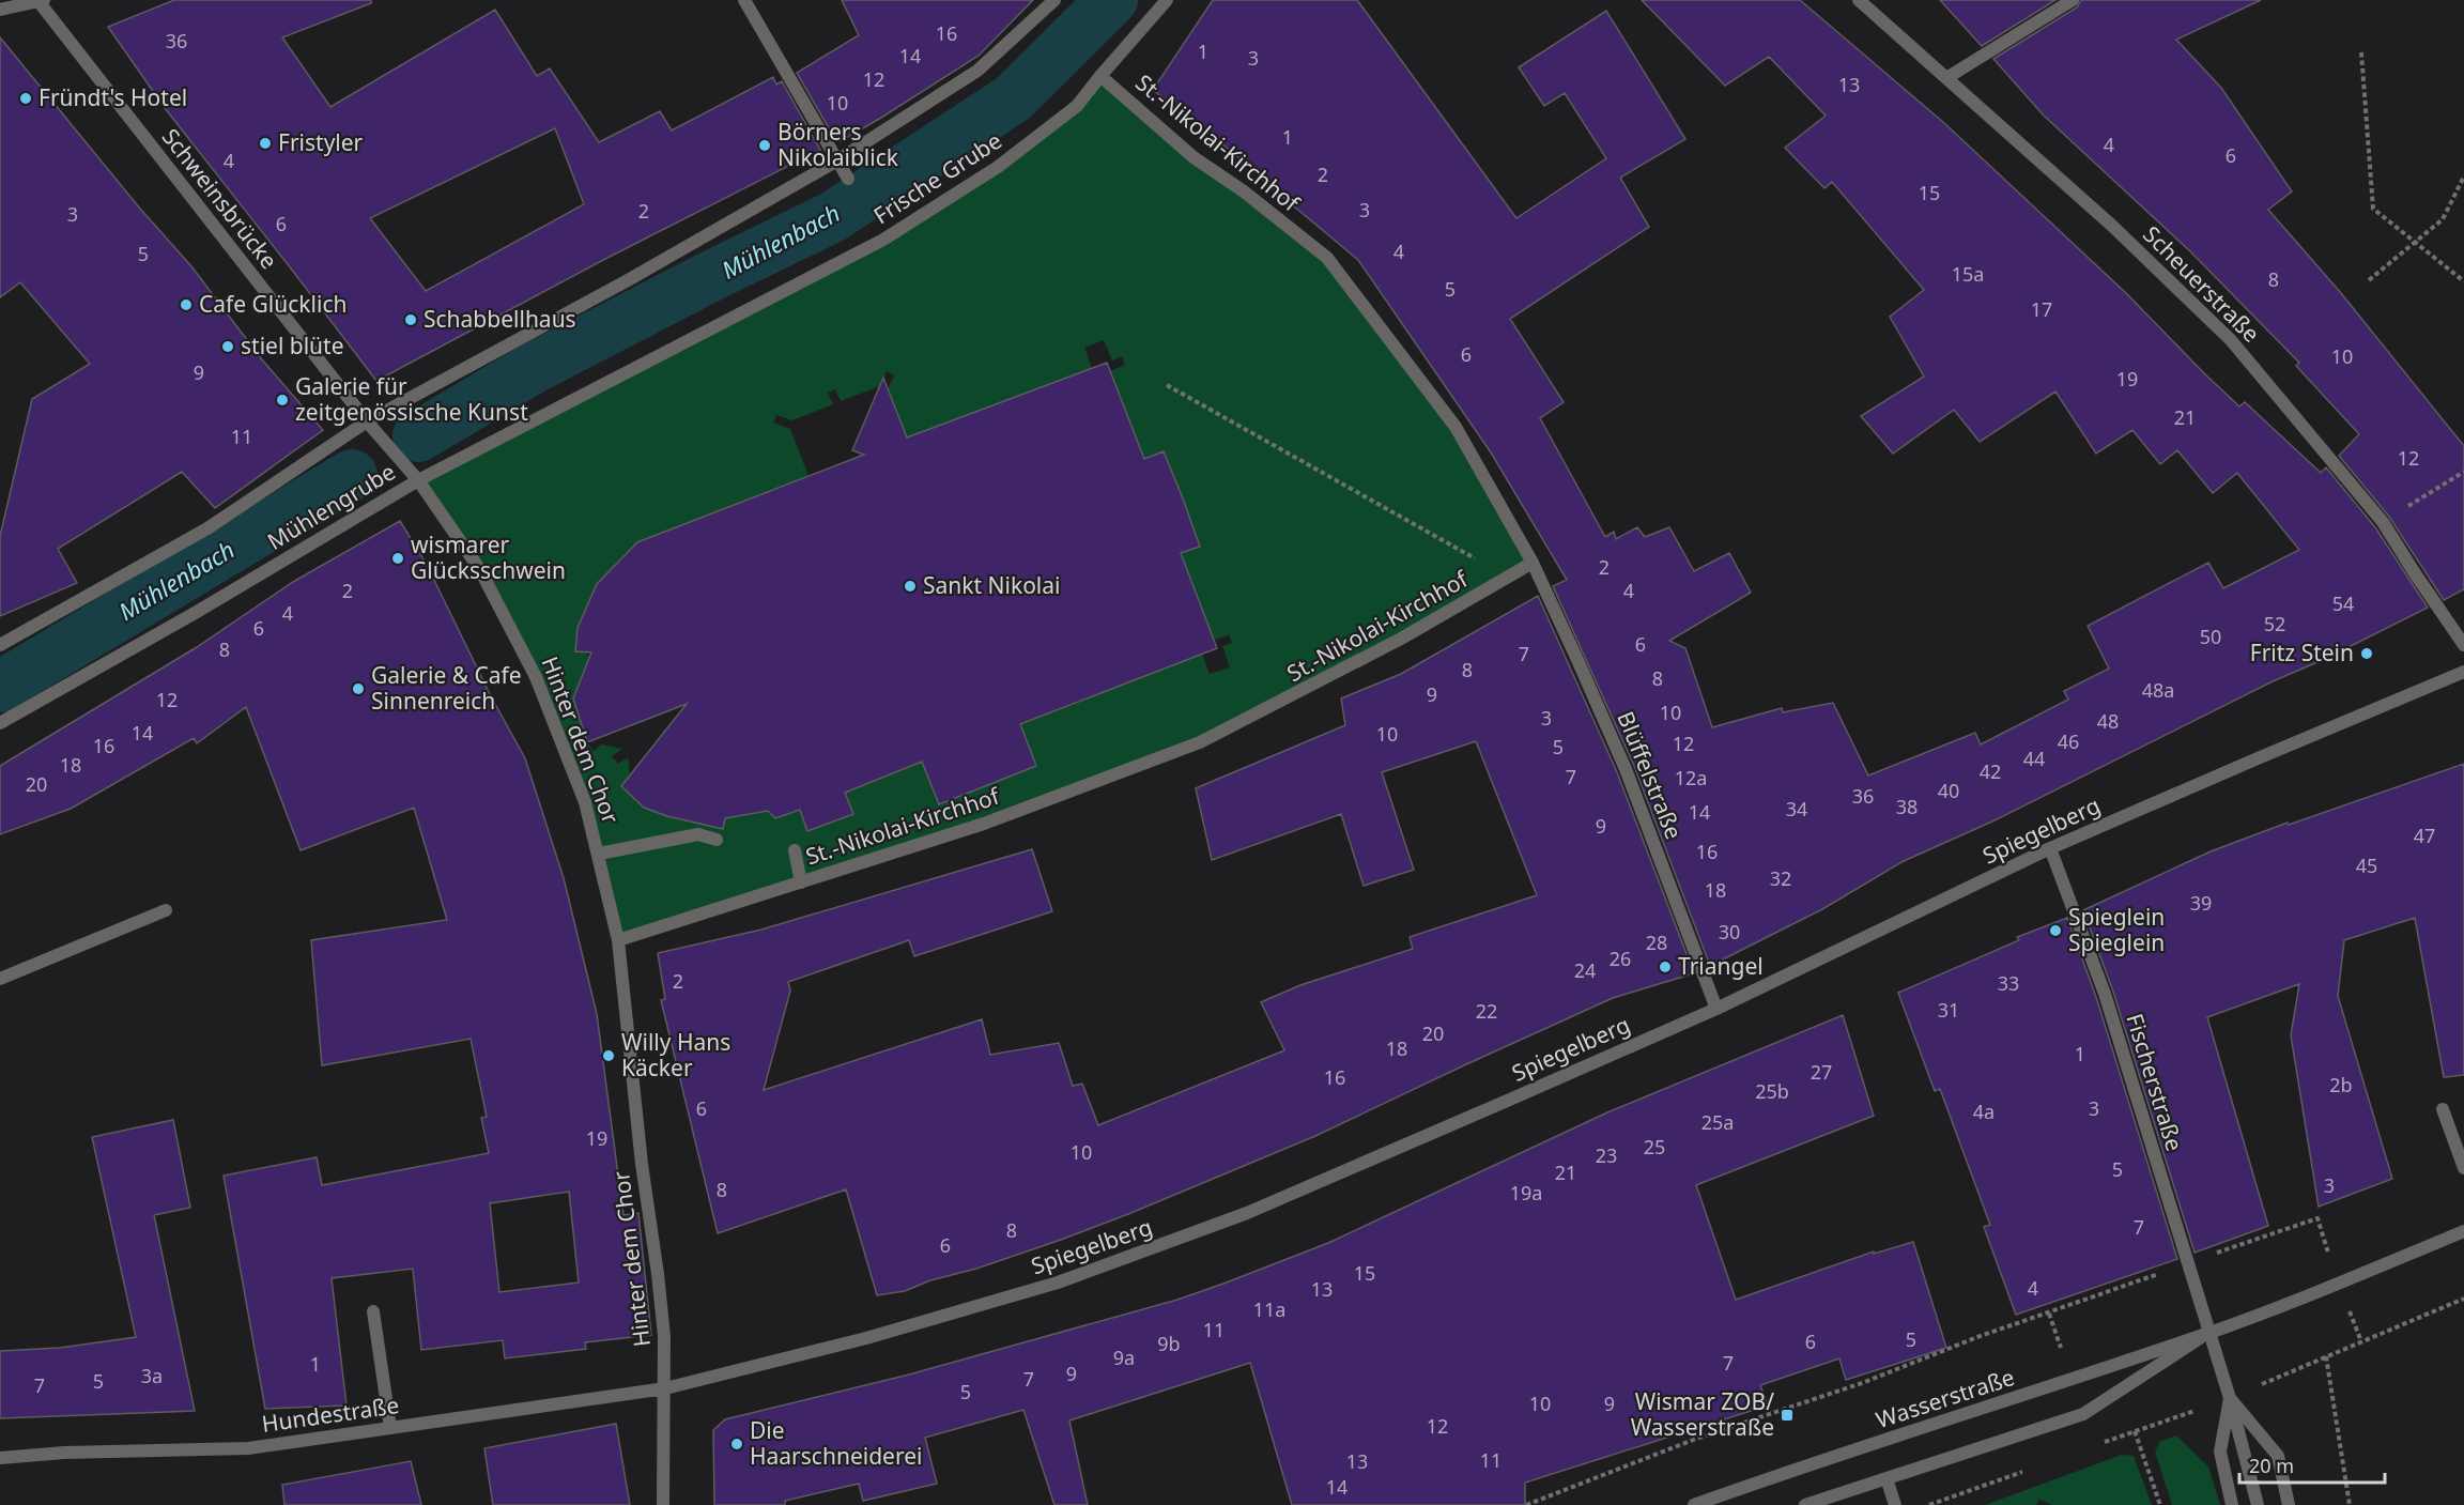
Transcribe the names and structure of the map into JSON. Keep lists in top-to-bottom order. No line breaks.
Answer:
{"streets":{"street":["St.-Nikolai-Kirchhof","Frische Grube","Schweinsbrücke","Scheuerstraße","Mühlengrube","Hinter dem Chor","Blüffelstraße","Spiegelberg","Fischerstraße","Wasserstraße","Hundestraße"]},"crossings":[["St.-Nikolai-Kirchhof","Frische Grube"],["St.-Nikolai-Kirchhof","Hinter dem Chor"],["St.-Nikolai-Kirchhof","Blüffelstraße"],["Frische Grube","Schweinsbrücke"],["Frische Grube","Mühlengrube"],["Frische Grube","Hinter dem Chor"],["Schweinsbrücke","Mühlengrube"],["Schweinsbrücke","Hinter dem Chor"],["Mühlengrube","Hinter dem Chor"],["Hinter dem Chor","Spiegelberg"],["Hinter dem Chor","Hundestraße"],["Blüffelstraße","Spiegelberg"],["Spiegelberg","Fischerstraße"],["Spiegelberg","Hundestraße"],["Fischerstraße","Wasserstraße"]],"water":["Mühlenbach"],"places":{"other":["Fründt's Hotel","Fristyler","Börners Nikolaiblick","Cafe Glücklich","Schabbellhaus","stiel blüte","Galerie für zeitgenössische Kunst","wismarer Glücksschwein","Sankt Nikolai","Fritz Stein","Galerie & Cafe Sinnenreich","Spieglein Spieglein","Triangel","Willy Hans Käcker","Die Haarschneiderei"],"transit":["Wismar ZOB/ Wasserstraße"]},"house_numbers":["16","36","1","14","3","12","13","10","1","4","6","4","2","15","3","2","3","6","4","5","15a","8","5","17","6","10","9","19","21","11","12","2","2","4","54","4","52","6","50","6","8","7","8","8","48a","9","12","10","3","48","14","10","46","12","16","5","44","18","42","7","12a","20","40","36","38","34","14","9","47","16","45","32","18","39","30","28","26","24","2","33","31","22","20","18","1","27","16","2b","25b","6","3","4a","25a","19","25","10","23","5","21","3","8","19a","7","8","6","15","4","13","11a","11","5","6","9b","9a","7","1","9","3a","7","5","7","5","10","9","12","11","13","14"],"scale_bar":"20 m"}
